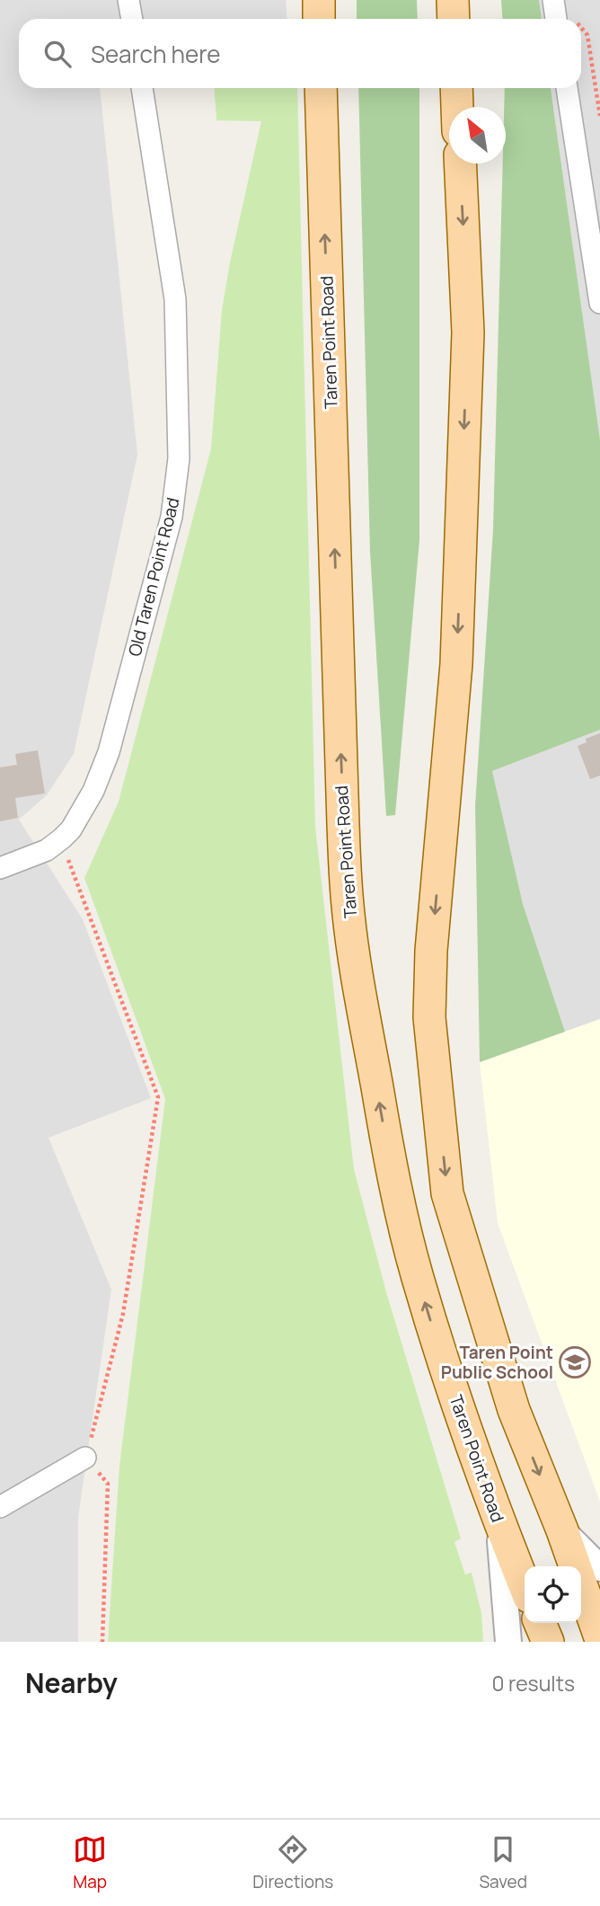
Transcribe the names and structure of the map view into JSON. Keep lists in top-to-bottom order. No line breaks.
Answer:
{"streets":{"main road":["Taren Point Road"],"street":["Old Taren Point Road"]},"places":{"school or university":["Taren Point Public School"]},"north":"top left","page":{"search":"Search here","heading":["Nearby","0 results"],"nav":["Map","Directions","Saved"]}}
